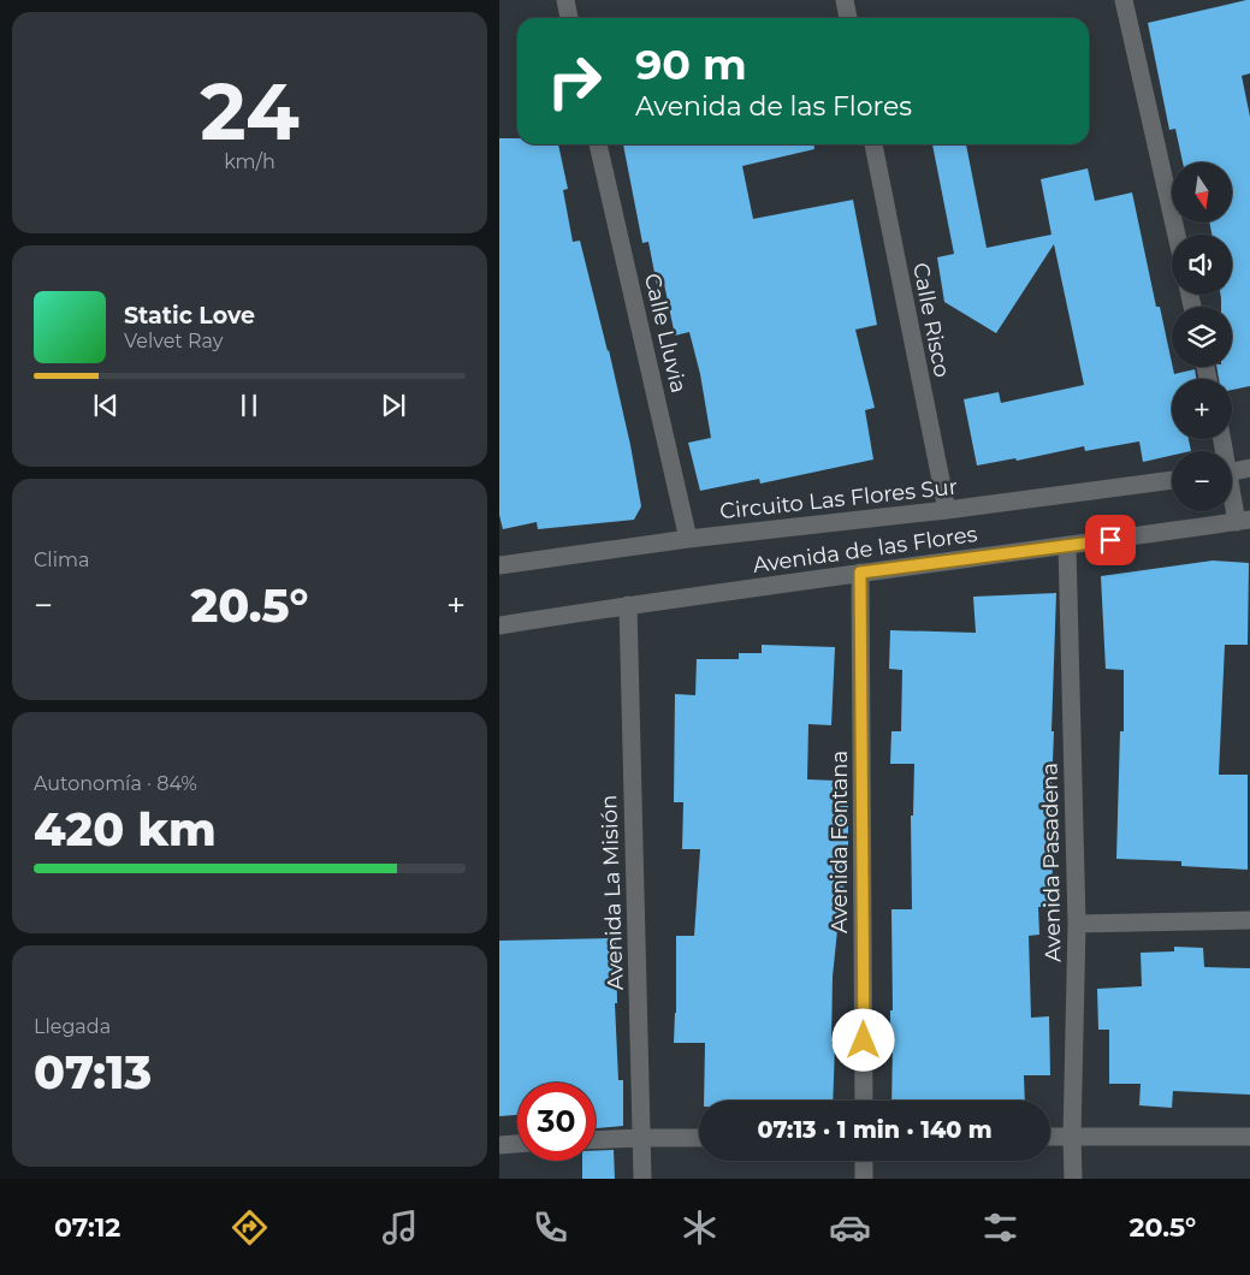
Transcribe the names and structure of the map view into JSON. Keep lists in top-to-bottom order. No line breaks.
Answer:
{"streets":{"street":["Calle Risco","Calle Lluvia","Circuito Las Flores Sur","Avenida de las Flores","Avenida Fontana","Avenida Pasadena","Avenida La Misión"]},"crossings":[["Calle Risco","Circuito Las Flores Sur"],["Calle Lluvia","Circuito Las Flores Sur"],["Avenida de las Flores","Avenida Fontana"],["Avenida de las Flores","Avenida Pasadena"],["Avenida de las Flores","Avenida La Misión"]],"north":"bottom","page":{"tile":[["24","km/h"],"Clima",["Autonomía · 84%","420 km"],["Llegada","07:13"]],"turn":["90 m","Avenida de las Flores"],"map_buttons":["+","−"],"song":["Static Love","Velvet Ray"],"heat":["−","20.5°","+"],"limit":"30","trip":"07:13 · 1 min · 140 m","tabs":["07:12","20.5°"]}}
